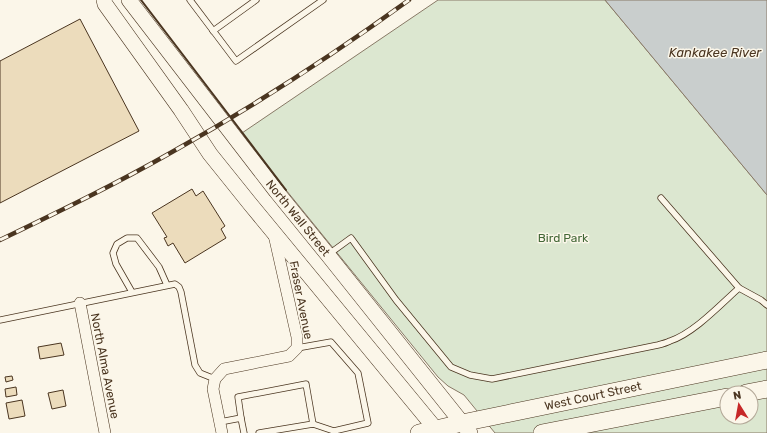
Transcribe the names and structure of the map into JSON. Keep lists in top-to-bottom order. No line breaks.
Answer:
{"streets":{"main road":["North Wall Street","West Court Street"],"street":["Fraser Avenue","North Alma Avenue"]},"crossings":[["North Wall Street","West Court Street"]],"water":["Kankakee River"],"parks":["Bird Park"],"north":"top"}
